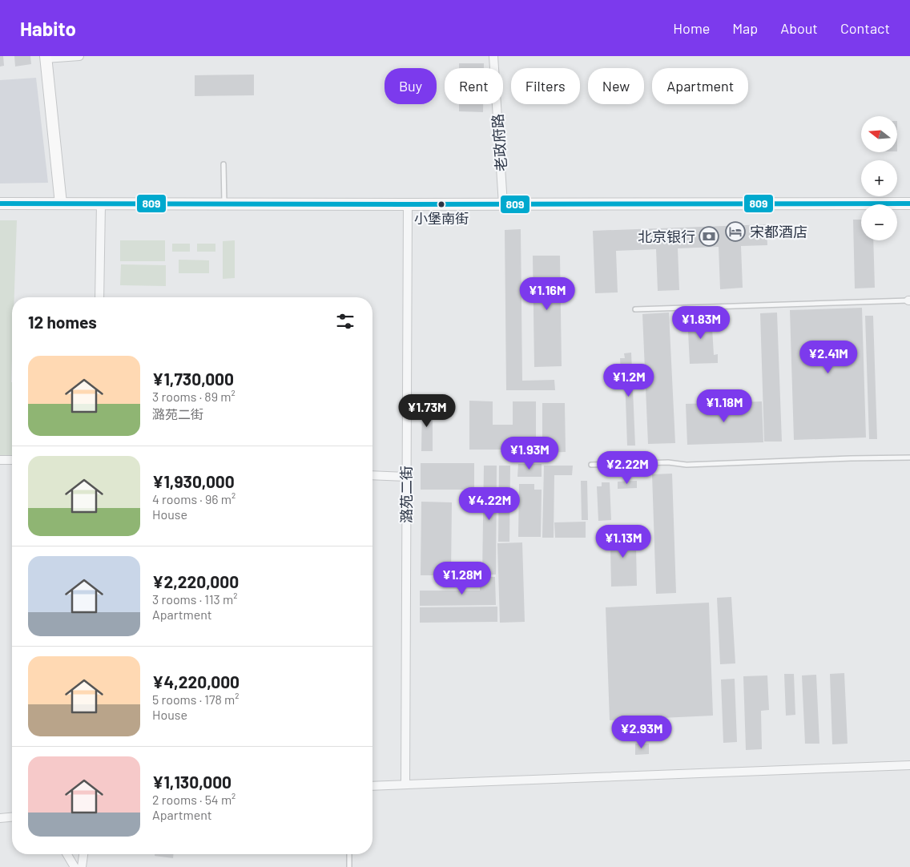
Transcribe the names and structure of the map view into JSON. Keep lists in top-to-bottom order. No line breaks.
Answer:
{"streets":{"street":["老政府路","潞苑二街"]},"places":{"other":["小堡南街"],"hotel":["宋都酒店"],"bank":["北京银行"]},"lines":["transit line 809"],"north":"left","page":{"header":"Habito","nav":["Home","Map","About","Contact"],"chip":["Buy","Rent","Filters","New","Apartment"],"map_buttons":["+","−"],"price":["¥1.16M","¥1.83M","¥2.41M","¥1.2M","¥1.18M","¥1.73M","¥1.93M","¥2.22M","¥4.22M","¥1.13M","¥1.28M","¥2.93M"],"heading":"12 homes","list":[{"name":"¥1,730,000","note":"3 rooms · 89 m² · 潞苑二街"},{"name":"¥1,930,000","note":"4 rooms · 96 m² · House"},{"name":"¥2,220,000","note":"3 rooms · 113 m² · Apartment"},{"name":"¥4,220,000","note":"5 rooms · 178 m² · House"},{"name":"¥1,130,000","note":"2 rooms · 54 m² · Apartment"}]}}
